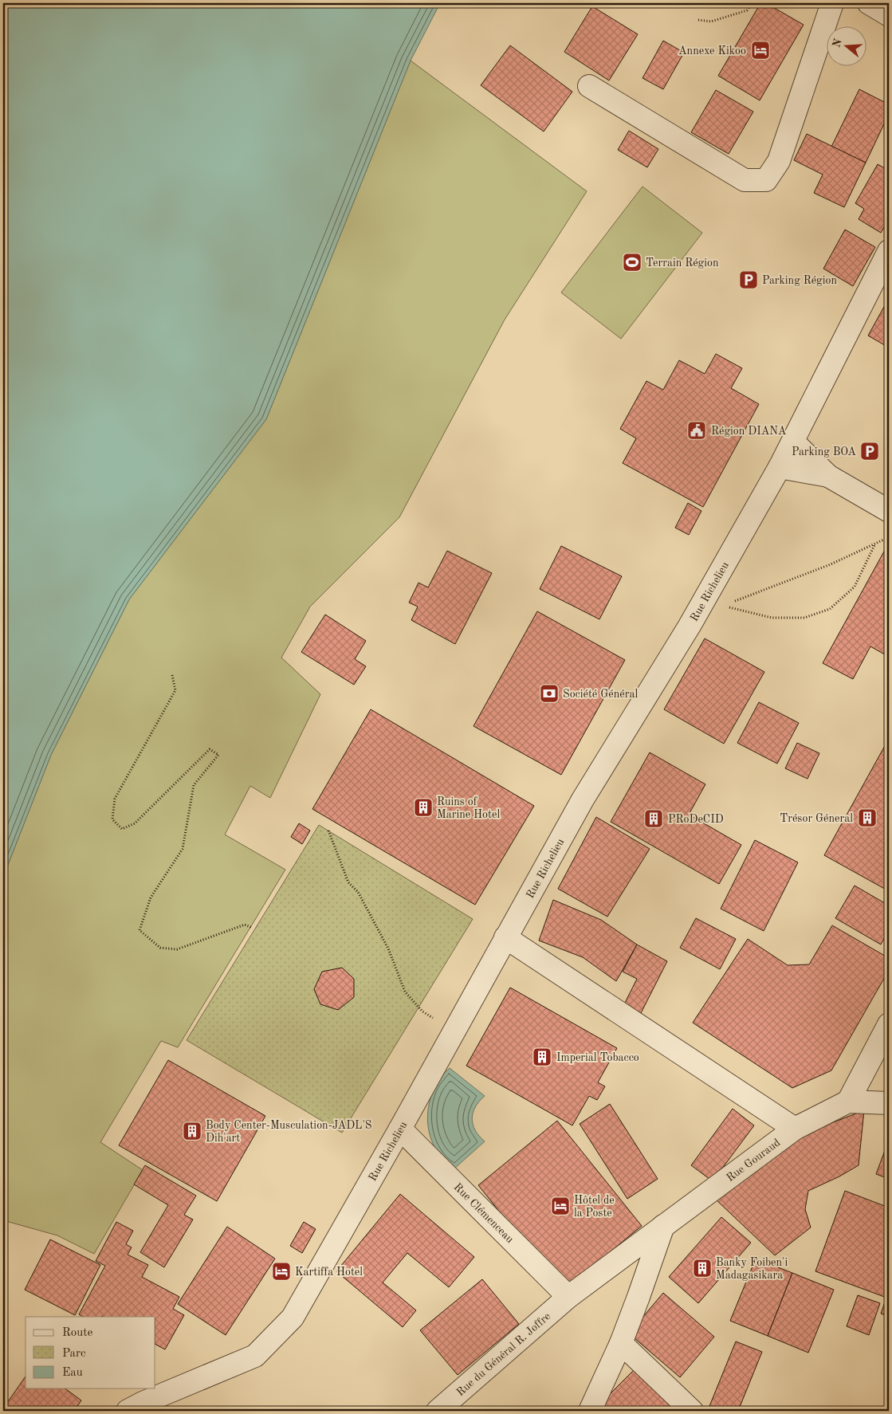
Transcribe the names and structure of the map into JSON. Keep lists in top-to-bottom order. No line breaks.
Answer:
{"streets":{"street":["Rue Richelieu","Rue Gouraud","Rue Clémenceau","Rue du Général R. Joffre"]},"crossings":[["Rue Richelieu","Rue Clémenceau"],["Rue Gouraud","Rue Clémenceau"],["Rue Gouraud","Rue du Général R. Joffre"],["Rue Clémenceau","Rue du Général R. Joffre"]],"places":{"hotel":["Annexe Kikoo","Hôtel de la Poste","Kartiffa Hotel"],"sports":["Terrain Région"],"parking":["Parking Région","Parking BOA"],"public building":["Région DIANA"],"bank":["Société Général"],"building":["Ruins of Marine Hotel","Trésor Géneral","PRoDeCID","Imperial Tobacco","Body Center-Musculation-JADL'S Dih'art","Banky Foiben'i Madagasikara"]},"legend":["Route","Parc","Eau"],"north":"left"}
